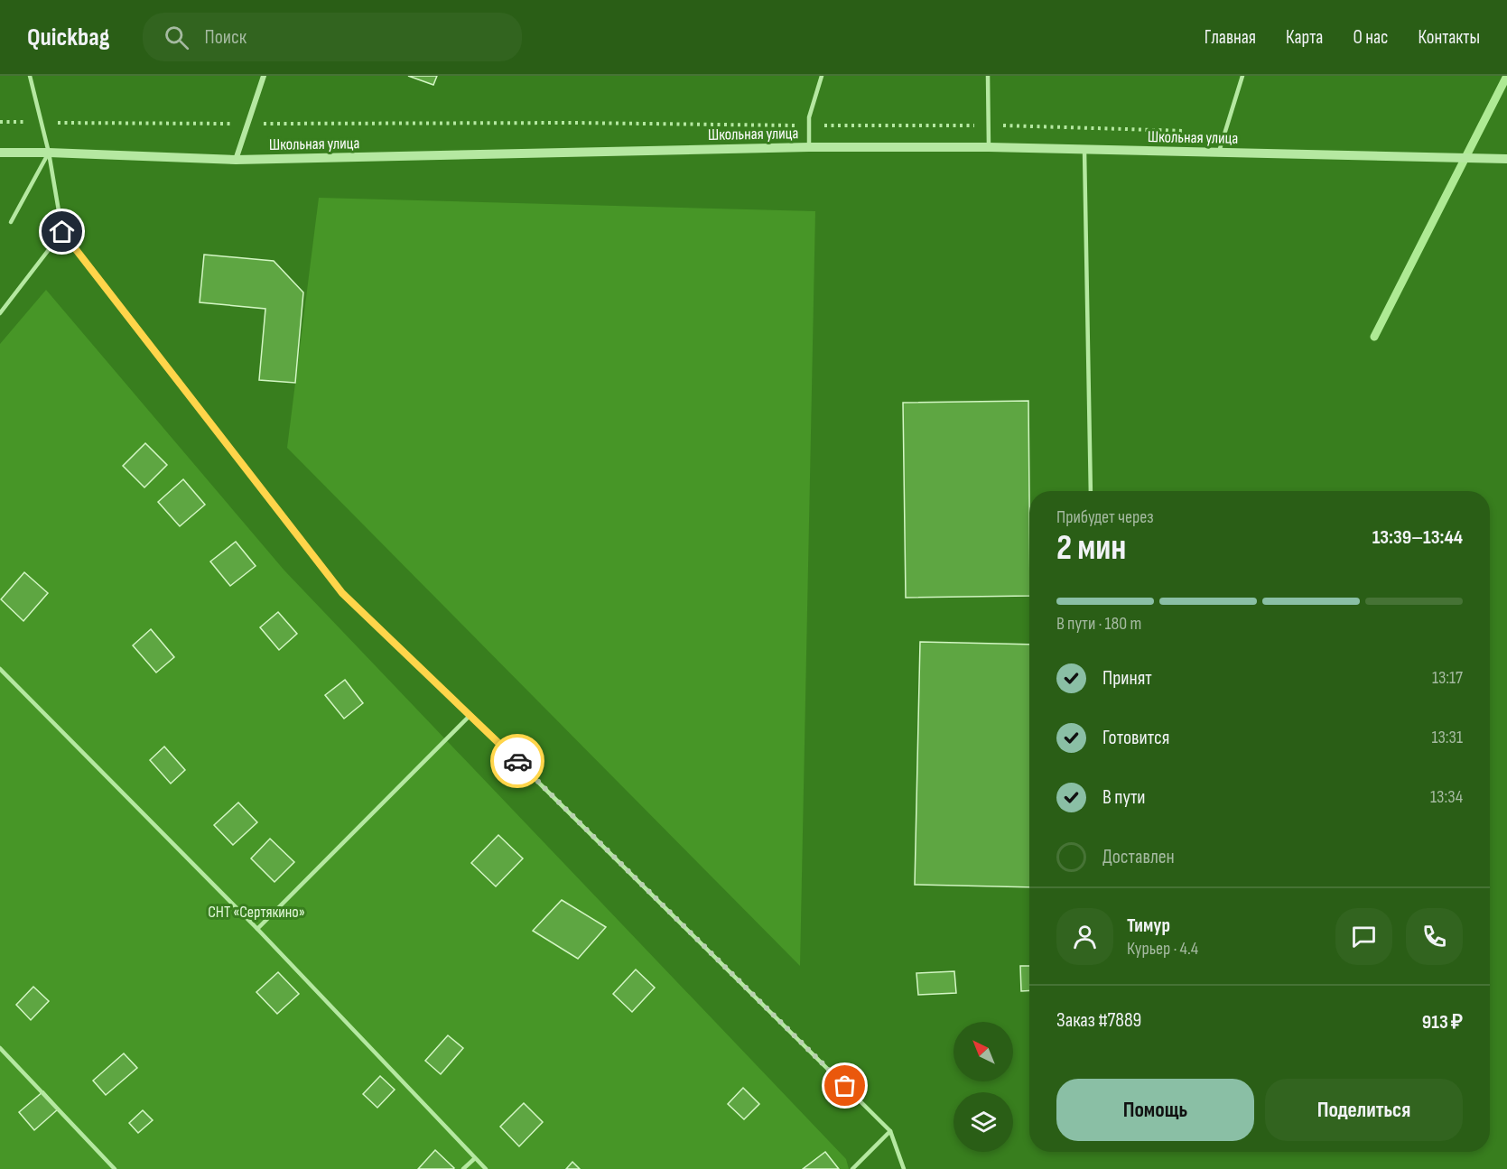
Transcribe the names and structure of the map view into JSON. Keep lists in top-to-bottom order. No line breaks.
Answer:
{"streets":{"street":["Школьная улица"]},"parks":["СНТ «Сертякино»"],"north":"top left","page":{"header":"Quickbag","search":"Поиск","nav":["Главная","Карта","О нас","Контакты"],"heading":["2 мин","Прибудет через","13:39–13:44"],"panel":["Тимур","Курьер · 4.4","Заказ #7889","913 ₽"],"bar":"В пути · 180 m","list":[["Принят","13:17"],["Готовится","13:31"],["В пути","13:34"],"Доставлен"],"buttons":["Помощь","Поделиться"]}}
